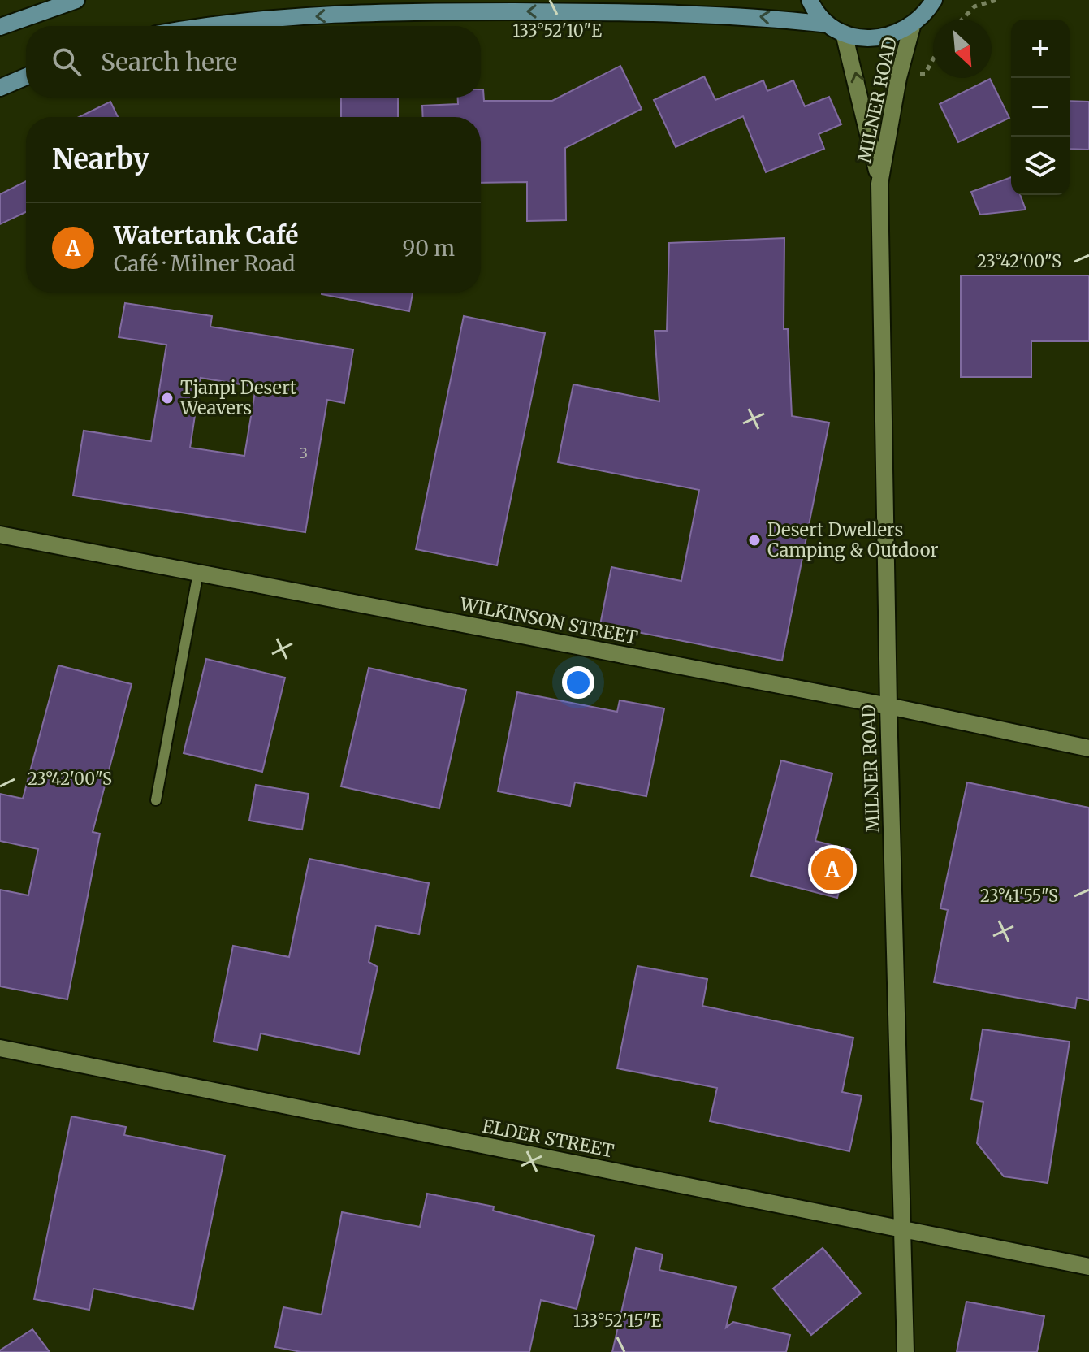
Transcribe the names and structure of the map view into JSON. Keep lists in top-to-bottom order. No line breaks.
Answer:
{"streets":{"street":["MILNER ROAD","WILKINSON STREET","ELDER STREET"]},"crossings":[["MILNER ROAD","WILKINSON STREET"],["MILNER ROAD","ELDER STREET"]],"places":["Tjanpi Desert Weavers","Desert Dwellers Camping & Outdoor"],"house_numbers":["3"],"north":"bottom right","page":{"map_buttons":["+","−"],"search":"Search here","heading":"Nearby","list":[{"mark":"A","name":"Watertank Café","note":"Café · Milner Road","value":"90 m"}],"pins":"A"},"coordinates":["133°52'10\"E","23°42'00\"S","23°41'55\"S","133°52'15\"E"]}
